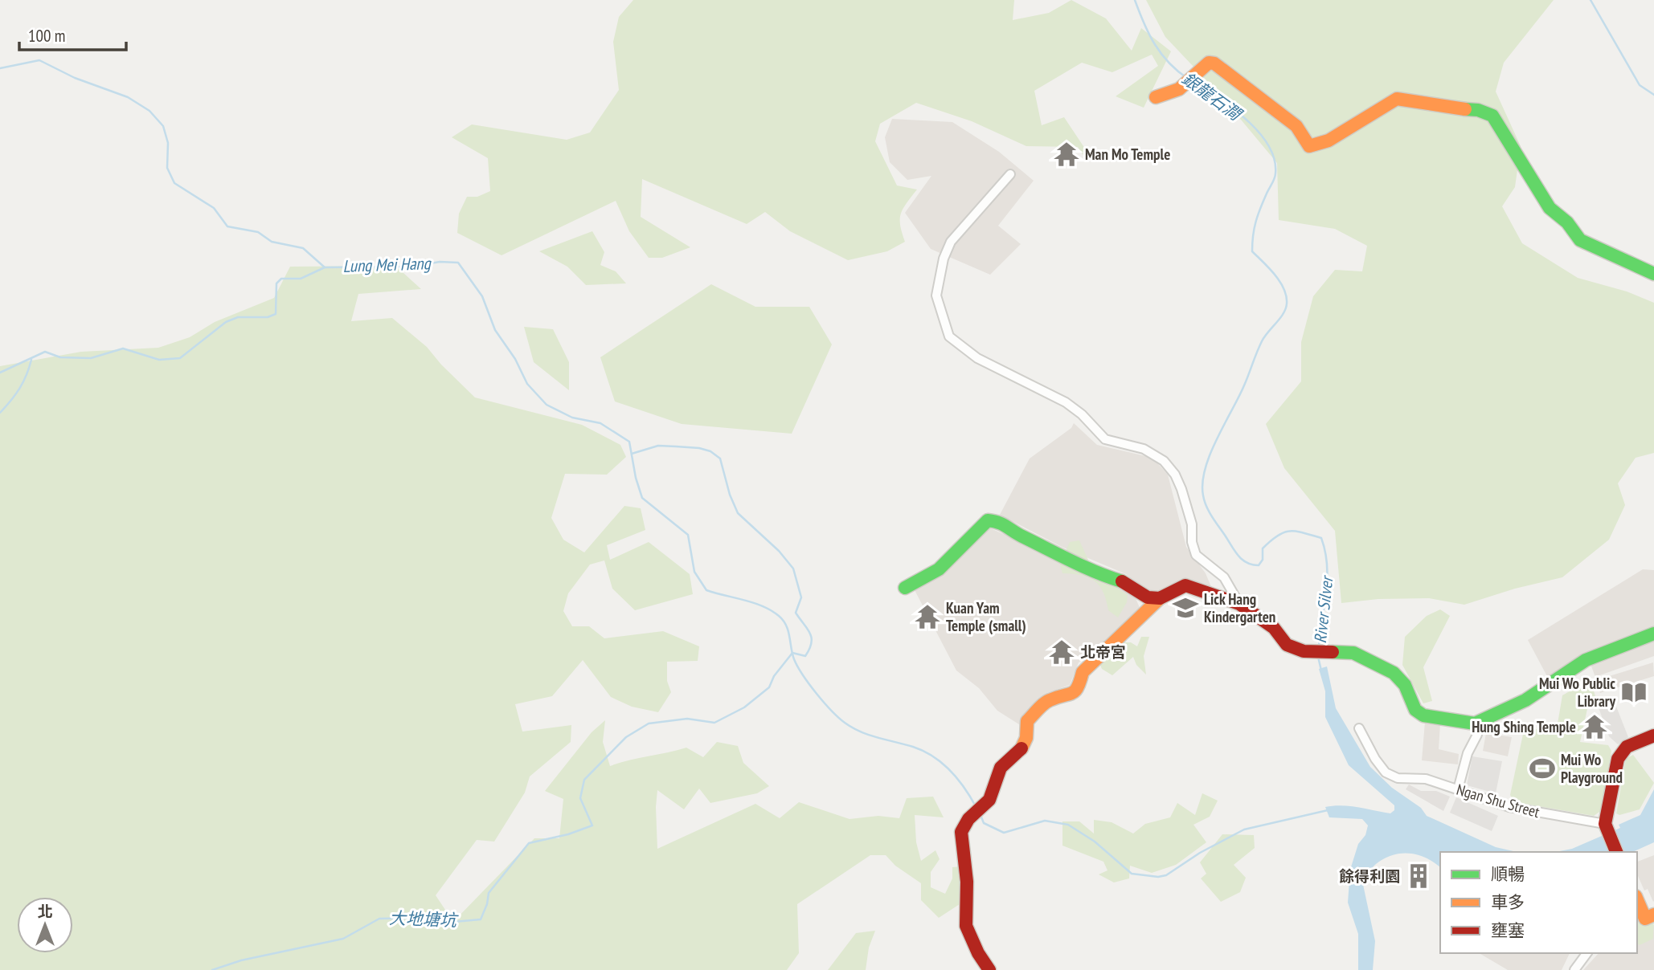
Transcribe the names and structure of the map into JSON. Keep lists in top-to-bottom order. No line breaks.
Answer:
{"streets":{"street":["Ngan Shu Street"]},"water":["銀龍石澗","Lung Mei Hang","River Silver","大地塘坑"],"places":{"temple":["Man Mo Temple","Kuan Yam Temple (small)","北帝宮","Hung Shing Temple"],"school or university":["Lick Hang Kindergarten"],"library":["Mui Wo Public Library"],"sports":["Mui Wo Playground"],"building":["餘得利園"]},"legend":["順暢","車多","壅塞"],"scale_bar":"100 m","north":"top"}
